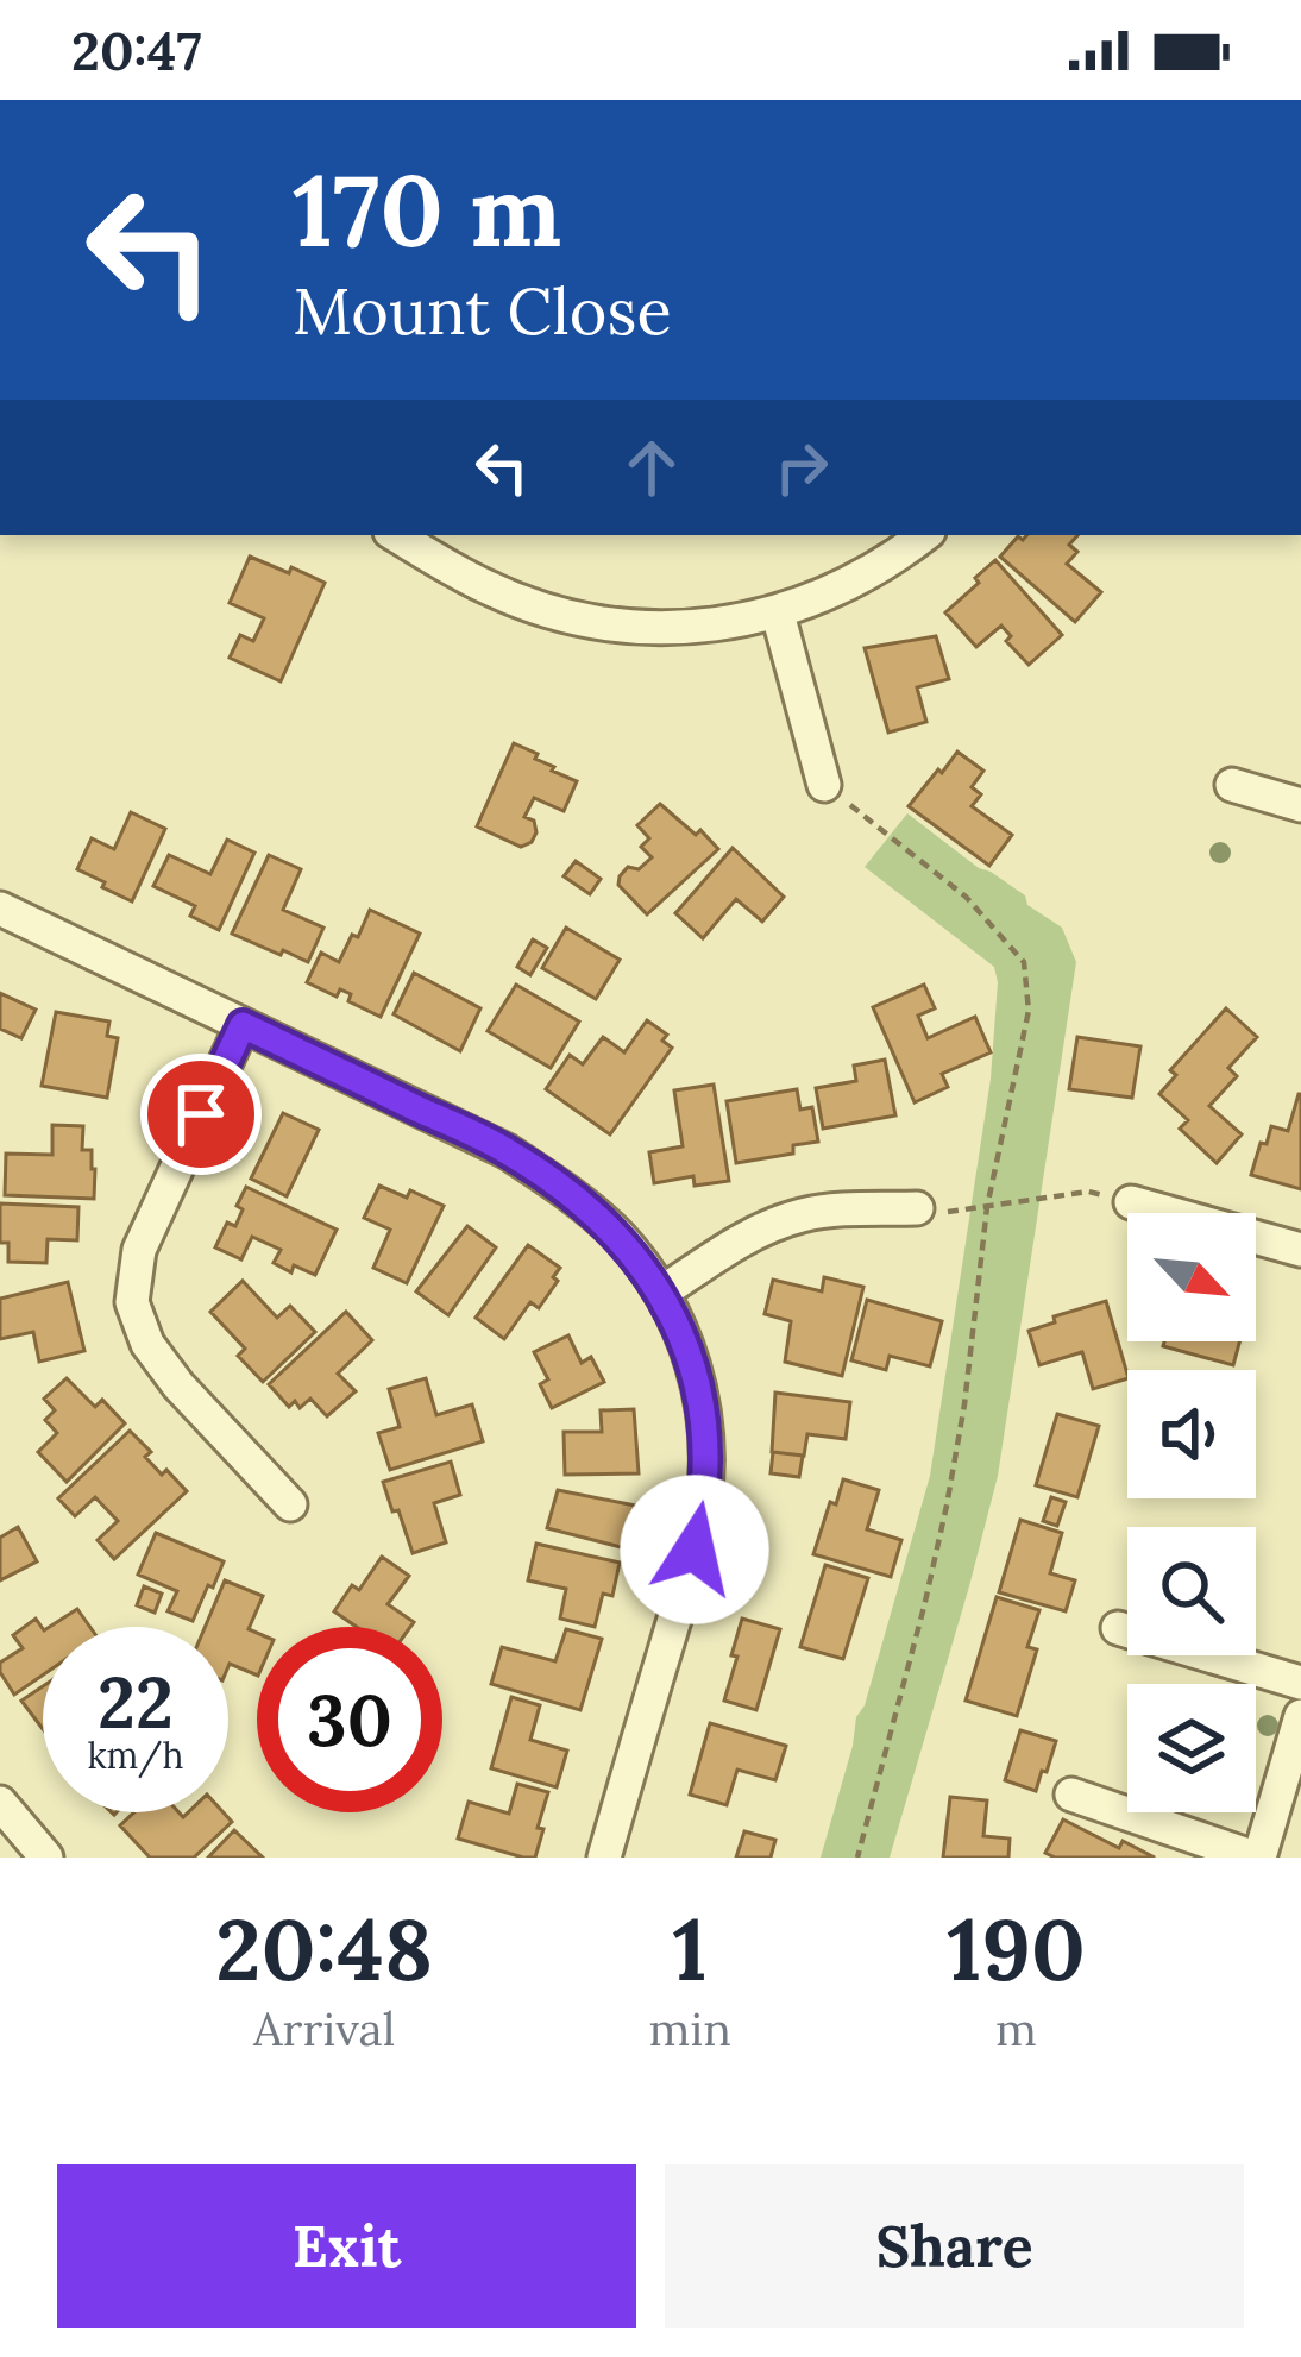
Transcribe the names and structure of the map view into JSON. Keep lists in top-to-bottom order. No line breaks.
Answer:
{"north":"bottom right","page":{"status":"20:47","turn":["170 m","Mount Close"],"speed":"22 km/h","limit":"30","eta":["20:48","Arrival","1","min","190","m"],"buttons":["Exit","Share"]}}
